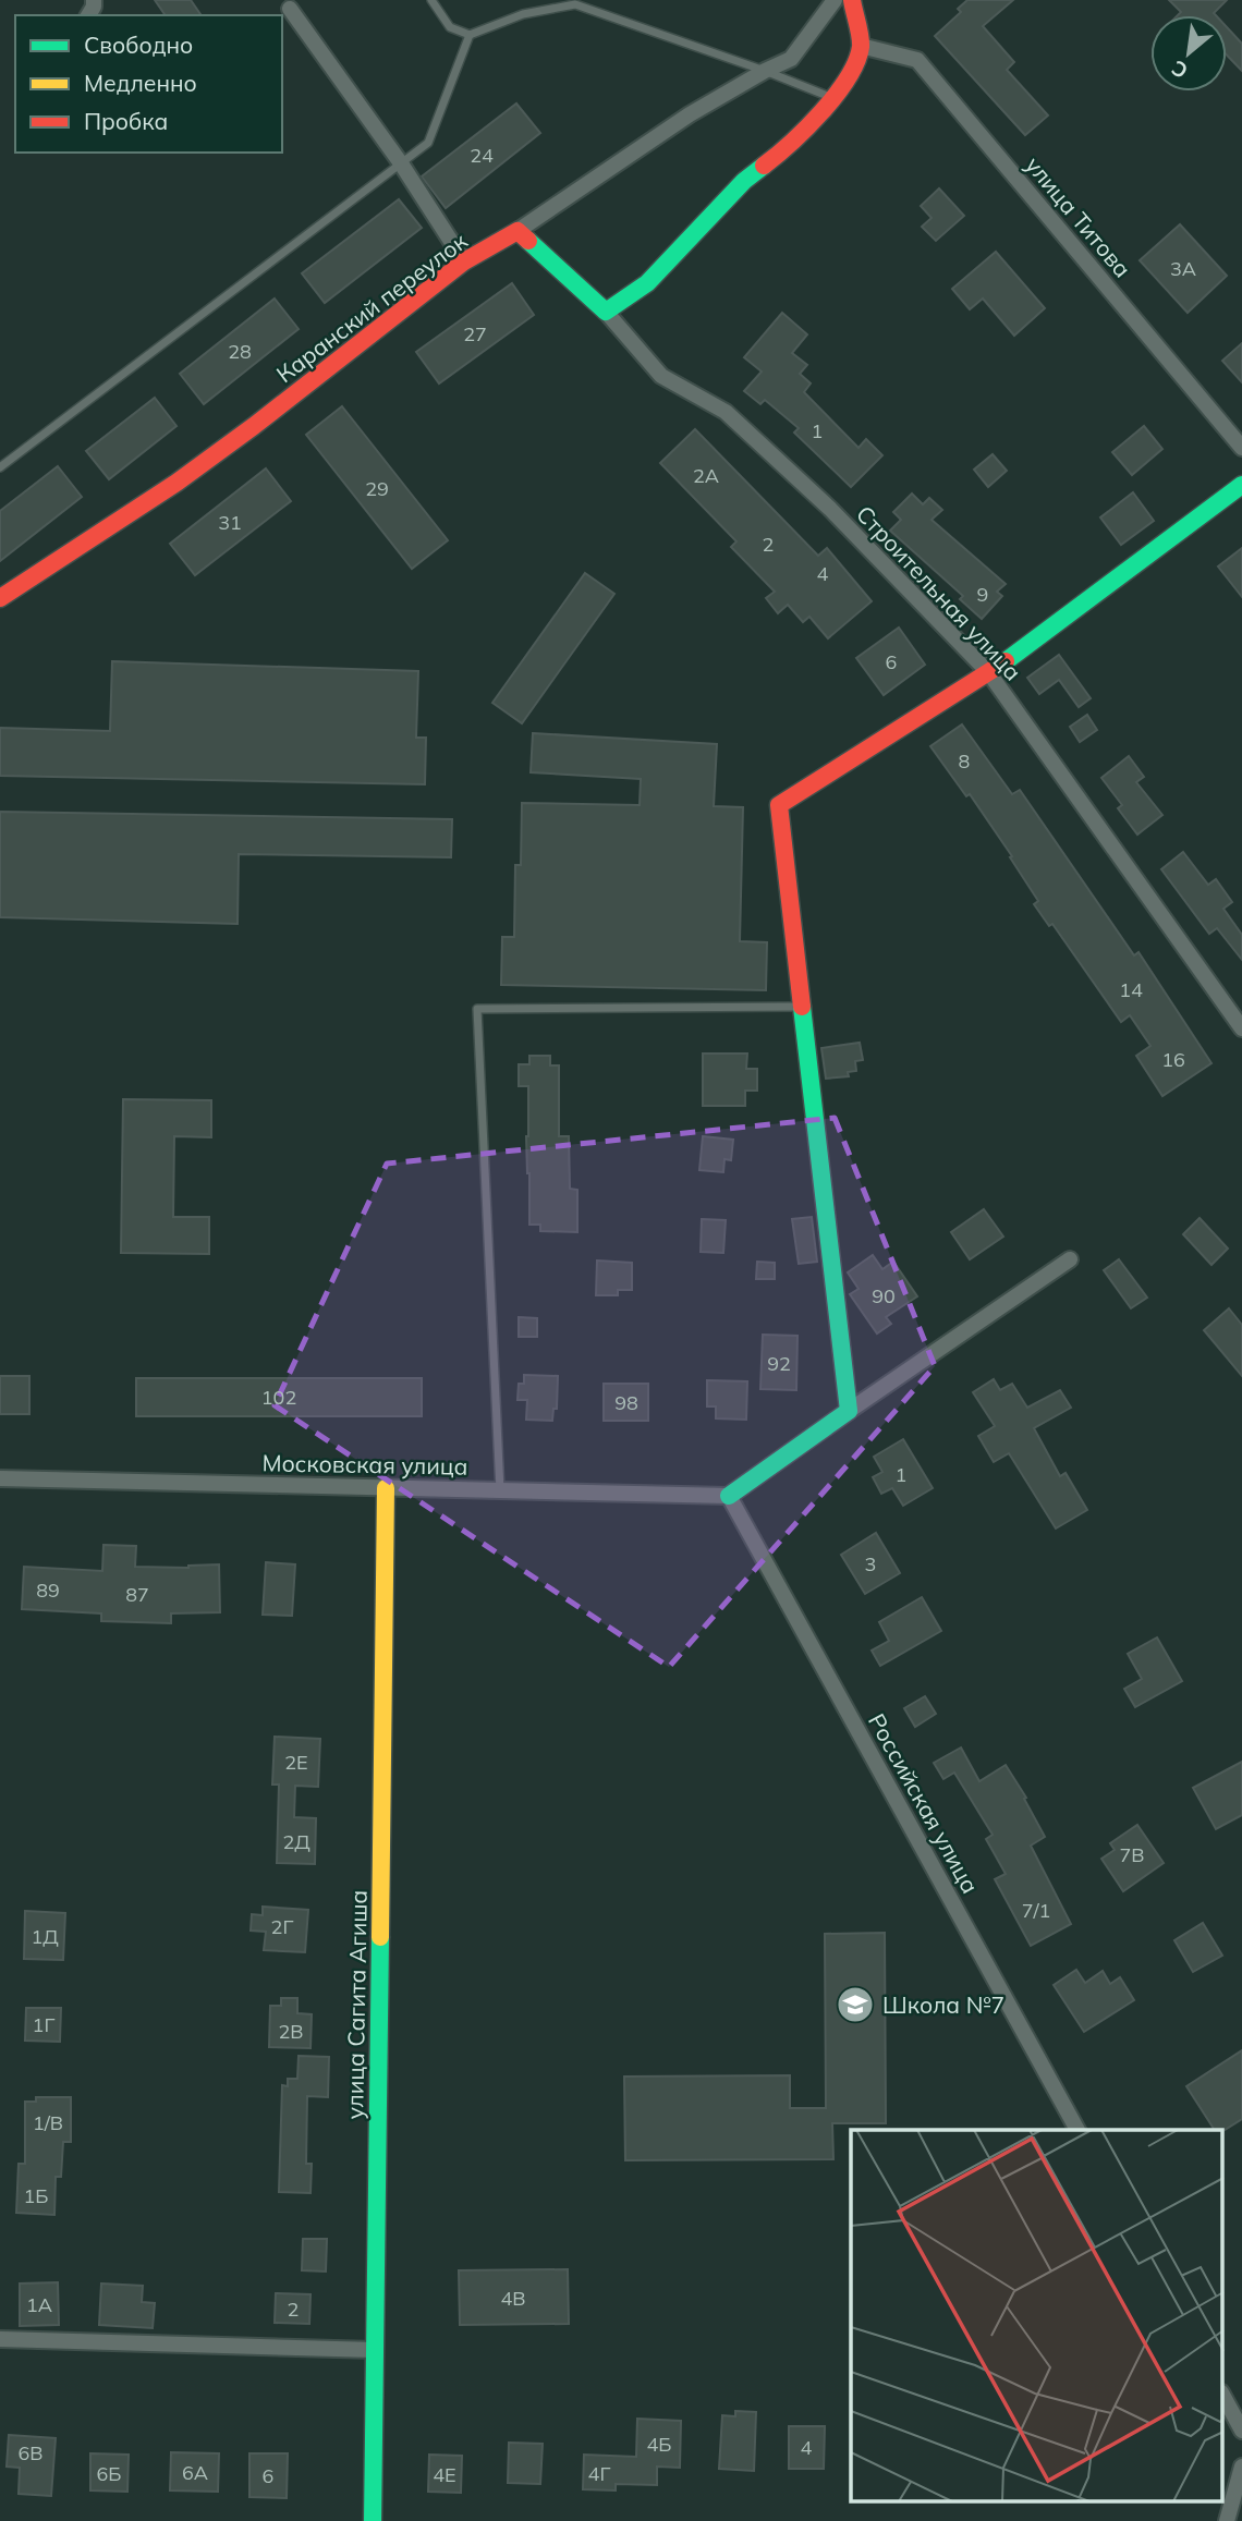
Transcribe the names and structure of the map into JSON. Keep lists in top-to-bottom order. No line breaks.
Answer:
{"streets":{"street":["улица Титова","Каранский переулок","Строительная улица","Московская улица","Российская улица","улица Сагита Агиша"]},"crossings":[["Московская улица","Российская улица"],["Московская улица","улица Сагита Агиша"]],"places":{"school or university":["Школа №7"]},"house_numbers":["24","3А","27","28","1","2А","29","31","2","4","9","6","8","14","16","90","92","102","98","1","3","89","87","2Е","2Д","7В","7/1","2Г","1Д","1Г","2В","1/В","1Б","4В","1А","2","4Б","4","6В","6А","6Б","4Г","4Е","6"],"legend":["Свободно","Медленно","Пробка"],"north":"bottom left"}
